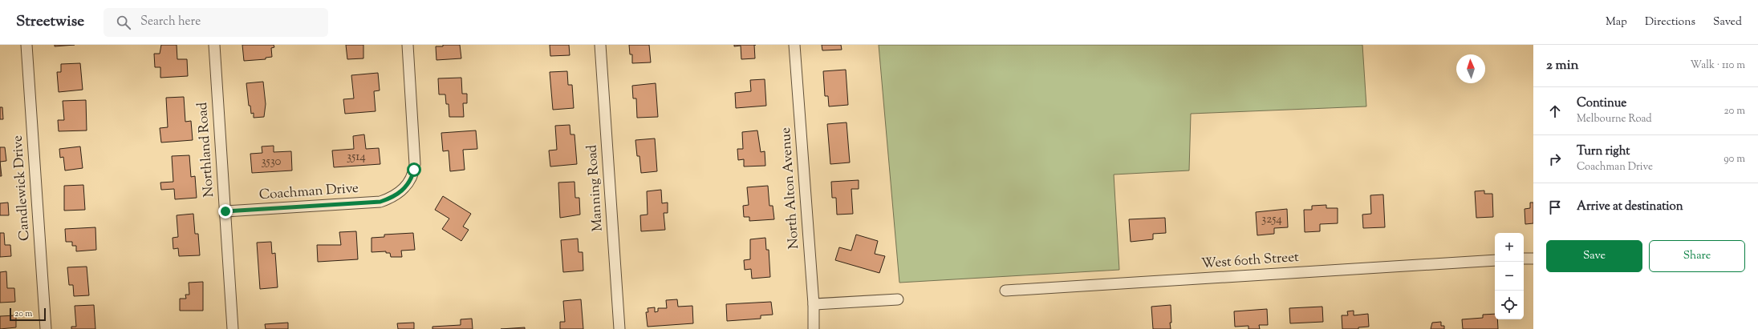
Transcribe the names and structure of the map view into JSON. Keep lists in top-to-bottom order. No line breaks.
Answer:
{"streets":{"street":["Northland Road","Candlewick Drive","Manning Road","North Alton Avenue","Coachman Drive","West 60th Street"]},"crossings":[["Northland Road","Coachman Drive"]],"house_numbers":["3514","3530","3254"],"scale_bar":"20 m","north":"top","page":{"header":"Streetwise","search":"Search here","nav":["Map","Directions","Saved"],"heading":["2 min","Walk · 110 m"],"list":[["Continue","Melbourne Road","20 m"],["Turn right","Coachman Drive","90 m"],"Arrive at destination"],"buttons":["Save","Share"],"map_buttons":["+","−"],"scale":"20 m"}}
